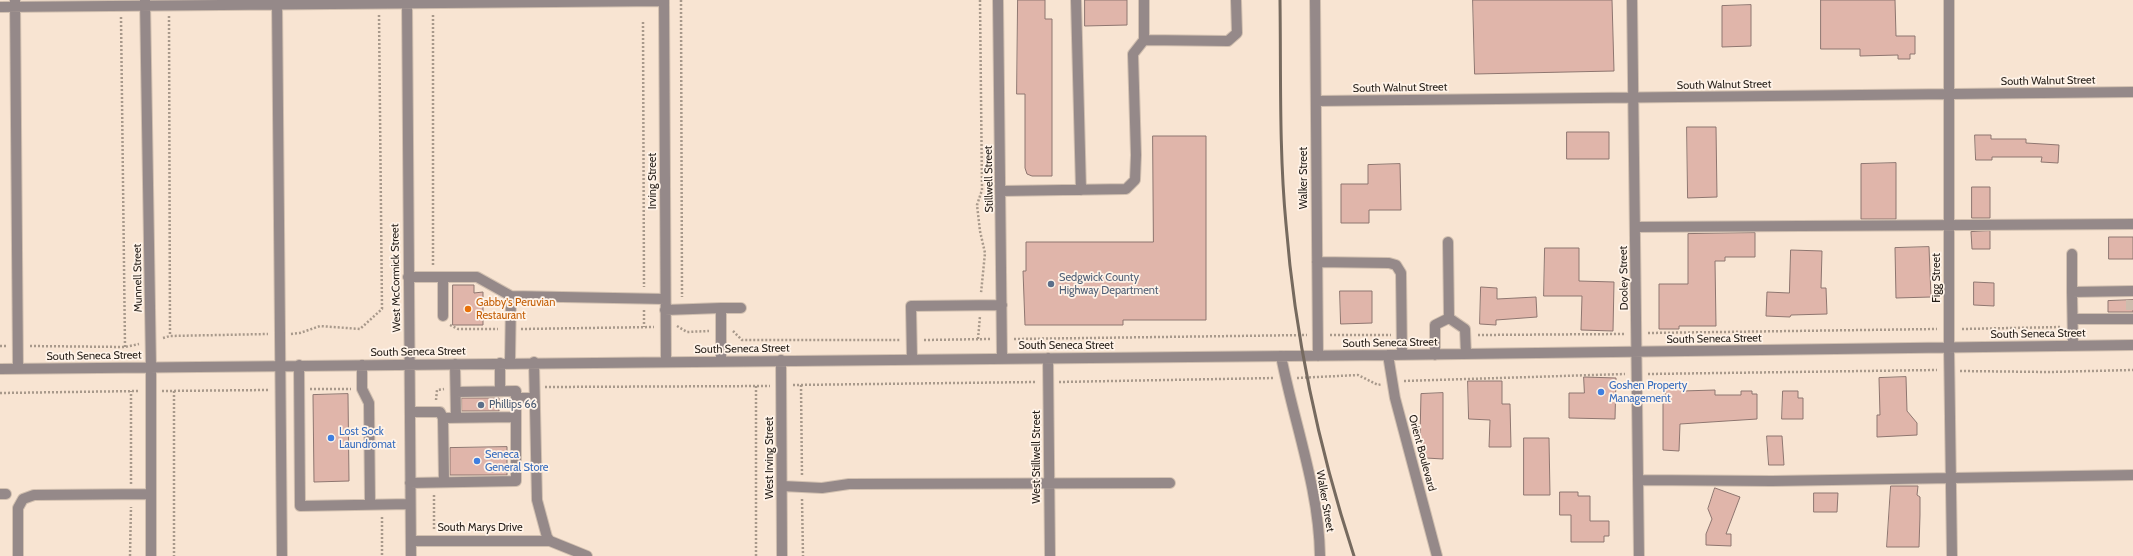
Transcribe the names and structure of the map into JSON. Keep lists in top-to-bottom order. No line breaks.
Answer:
{"streets":{"street":["South Walnut Street","Walker Street","Stillwell Street","Irving Street","Munnell Street","West McCormick Street","Dooley Street","Figg Street","South Seneca Street","Orient Boulevard","West Stillwell Street","West Irving Street","South Marys Drive"]},"crossings":[["South Walnut Street","Walker Street"],["South Walnut Street","Dooley Street"],["South Walnut Street","Figg Street"],["Walker Street","South Seneca Street"],["Stillwell Street","South Seneca Street"],["Irving Street","South Seneca Street"],["Munnell Street","South Seneca Street"],["West McCormick Street","South Seneca Street"],["West McCormick Street","South Marys Drive"],["Dooley Street","South Seneca Street"],["Figg Street","South Seneca Street"],["South Seneca Street","Orient Boulevard"],["South Seneca Street","West Stillwell Street"],["South Seneca Street","West Irving Street"]],"places":["Sedgwick County Highway Department","Gabby's Peruvian Restaurant","Goshen Property Management","Phillips 66","Lost Sock Laundromat","Seneca General Store"]}
